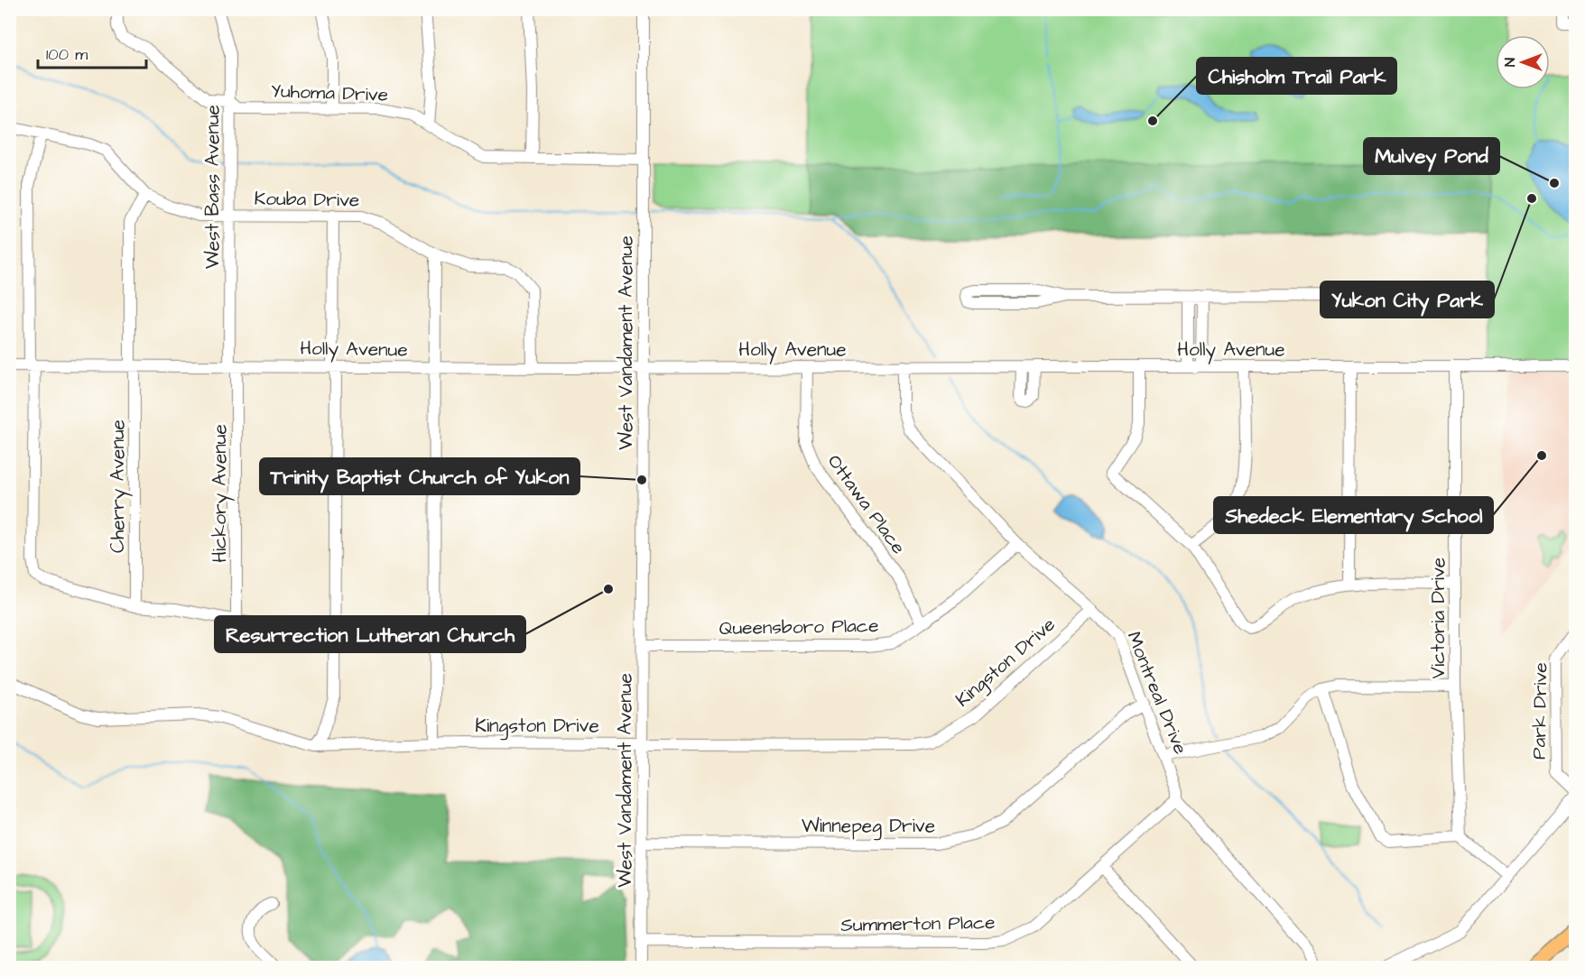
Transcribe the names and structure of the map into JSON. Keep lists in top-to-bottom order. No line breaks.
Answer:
{"streets":{"street":["Yuhoma Drive","West Bass Avenue","Kouba Drive","West Vandament Avenue","Holly Avenue","Cherry Avenue","Hickory Avenue","Ottawa Place","Victoria Drive","Queensboro Place","Kingston Drive","Montreal Drive","Park Drive","Winnepeg Drive","Summerton Place"]},"crossings":[["Yuhoma Drive","West Bass Avenue"],["Yuhoma Drive","West Vandament Avenue"],["West Bass Avenue","Kouba Drive"],["West Bass Avenue","Holly Avenue"],["West Bass Avenue","Hickory Avenue"],["Kouba Drive","Holly Avenue"],["Kouba Drive","Cherry Avenue"],["West Vandament Avenue","Holly Avenue"],["West Vandament Avenue","Queensboro Place"],["West Vandament Avenue","Kingston Drive"],["West Vandament Avenue","Winnepeg Drive"],["West Vandament Avenue","Summerton Place"],["Holly Avenue","Cherry Avenue"],["Holly Avenue","Hickory Avenue"],["Holly Avenue","Ottawa Place"],["Holly Avenue","Victoria Drive"],["Holly Avenue","Montreal Drive"],["Ottawa Place","Queensboro Place"],["Queensboro Place","Montreal Drive"],["Kingston Drive","Montreal Drive"],["Montreal Drive","Winnepeg Drive"],["Montreal Drive","Summerton Place"]],"places":["Chisholm Trail Park","Mulvey Pond","Yukon City Park","Shedeck Elementary School","Trinity Baptist Church of Yukon","Resurrection Lutheran Church"],"scale_bar":"100 m","north":"left"}
